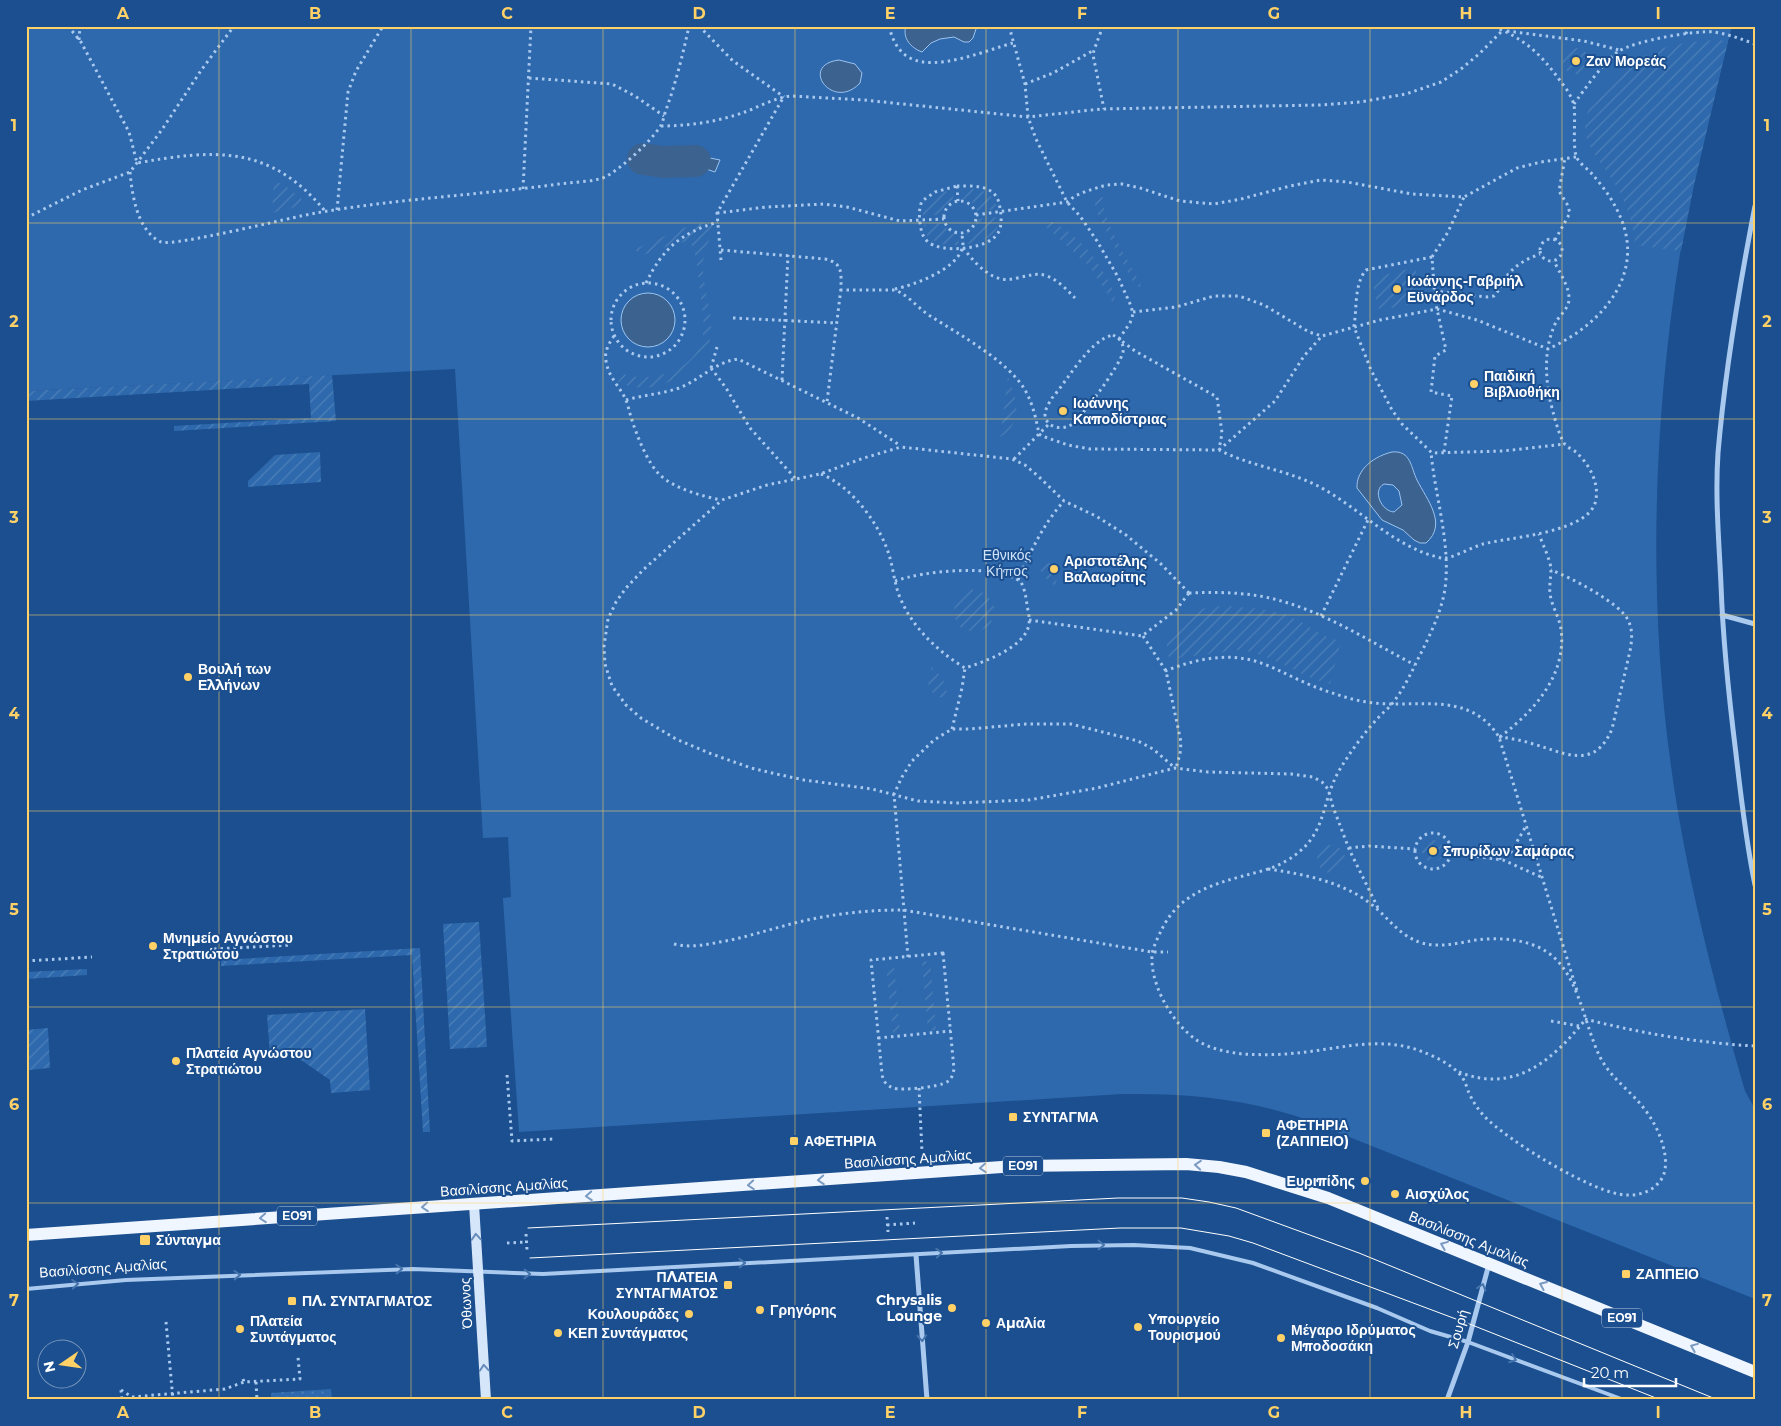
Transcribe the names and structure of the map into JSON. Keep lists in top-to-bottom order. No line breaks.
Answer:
{"streets":{"main road":["Βασιλίσσης Αμαλίας","ΕΟ91"],"street":["Όθωνος","Σουρή"]},"crossings":[["Βασιλίσσης Αμαλίας","Όθωνος"],["Βασιλίσσης Αμαλίας","Σουρή"]],"one_way":["Όθωνος","Σουρή"],"parks":["Εθνικός Κήπος"],"places":{"other":["Ζαν Μορεάς","Ιωάννης-Γαβριήλ Εϋνάρδος","Παιδική Βιβλιοθήκη","Ιωάννης Καποδίστριας","Αριστοτέλης Βαλαωρίτης","Βουλή των Ελλήνων","Σπυρίδων Σαμάρας","Μνημείο Αγνώστου Στρατιώτου","Πλατεία Αγνώστου Στρατιώτου","Ευριπίδης","Αισχύλος","Chrysalis Lounge","Γρηγόρης","Κουλουράδες","Αμαλία","Υπουργείο Τουρισμού","Πλατεία Συντάγματος","ΚΕΠ Συντάγματος","Μέγαρο Ιδρύματος Μποδοσάκη"],"transit":["ΣΥΝΤΑΓΜΑ","ΑΦΕΤΗΡΙΑ (ΖΑΠΠΕΙΟ)","ΑΦΕΤΗΡΙΑ","Σύνταγμα","ΖΑΠΠΕΙΟ","ΠΛΑΤΕΙΑ ΣΥΝΤΑΓΜΑΤΟΣ","ΠΛ. ΣΥΝΤΑΓΜΑΤΟΣ"]},"scale_bar":"20 m","north":"left","grid":{"columns":["A","B","C","D","E","F","G","H","I"],"rows":["1","2","3","4","5","6","7"]}}
